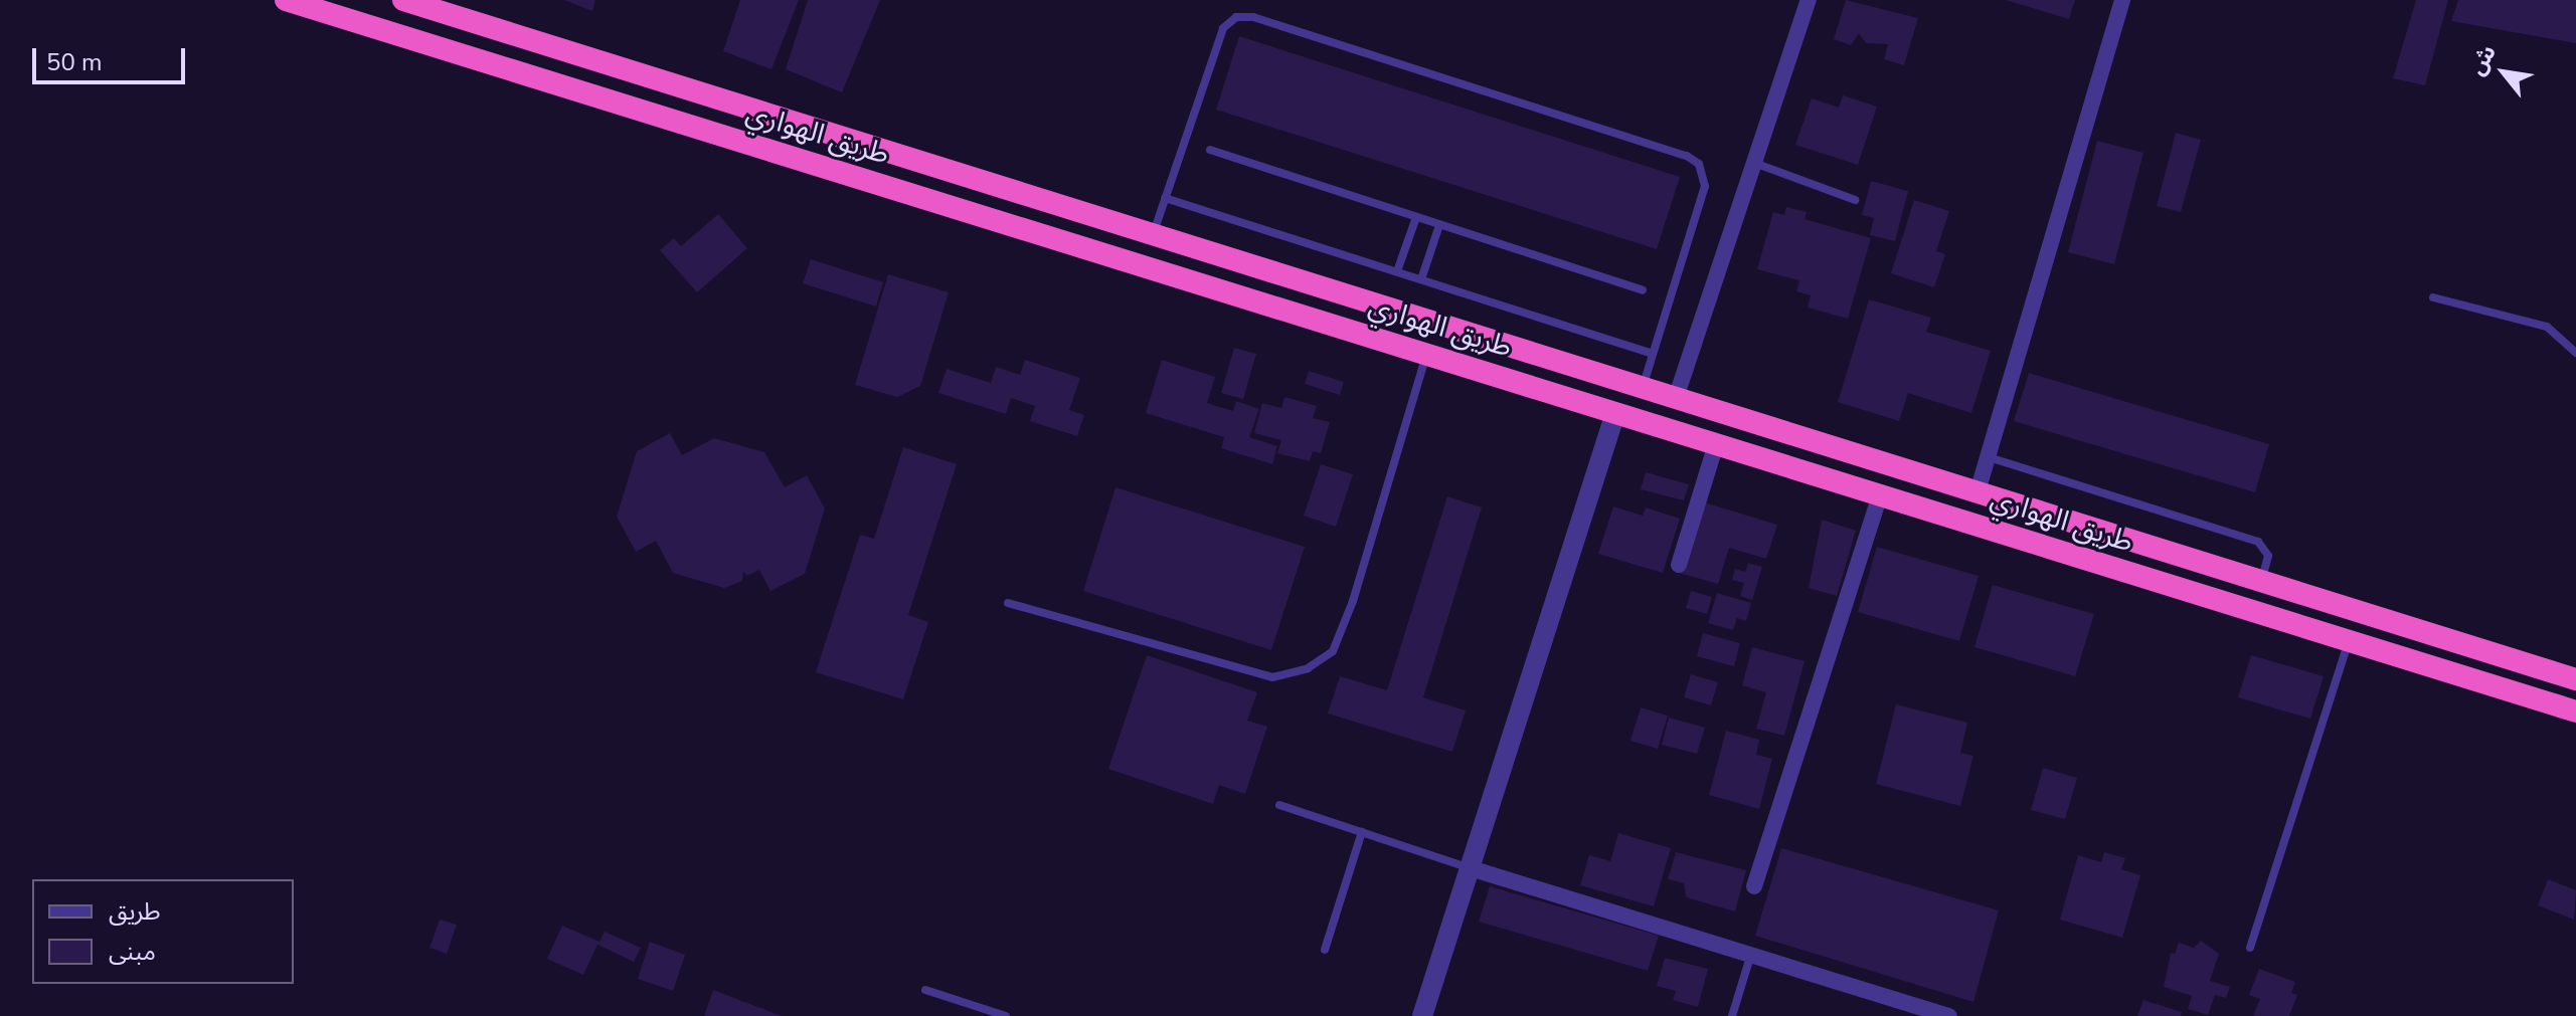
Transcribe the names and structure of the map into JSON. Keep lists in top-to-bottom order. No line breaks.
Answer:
{"streets":{"highway":["طريق الهواري"]},"legend":["طريق","مبنى"],"scale_bar":"50 m","north":"top left"}
